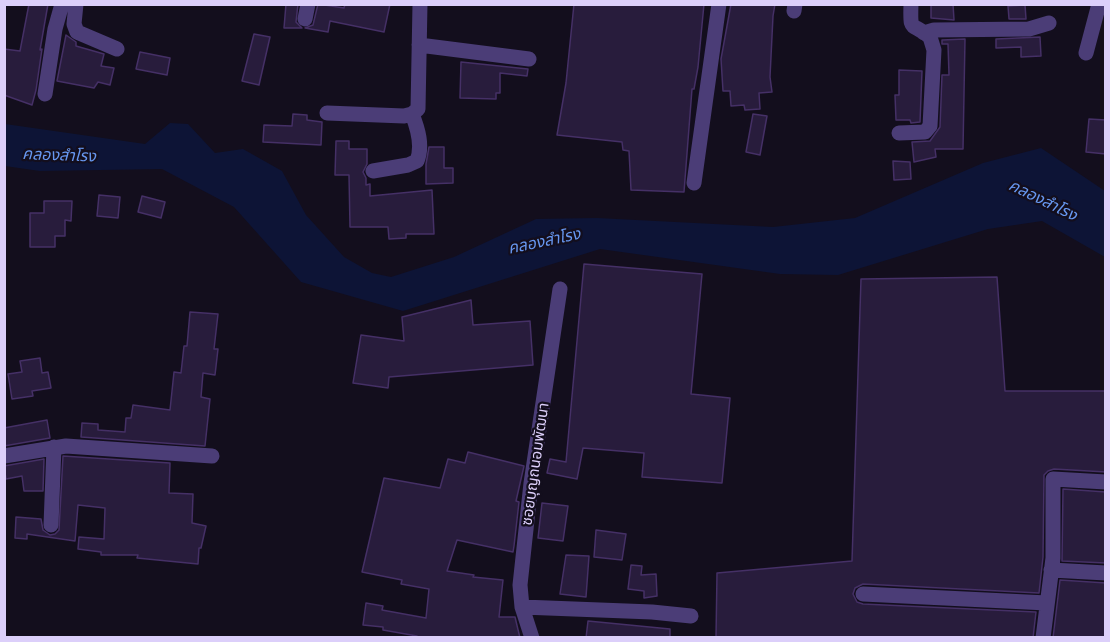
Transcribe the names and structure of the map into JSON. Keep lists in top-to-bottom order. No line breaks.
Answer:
{"streets":{"street":["ซอยบุญถนอมพัฒนา"]},"water":["คลองสำโรง"]}
